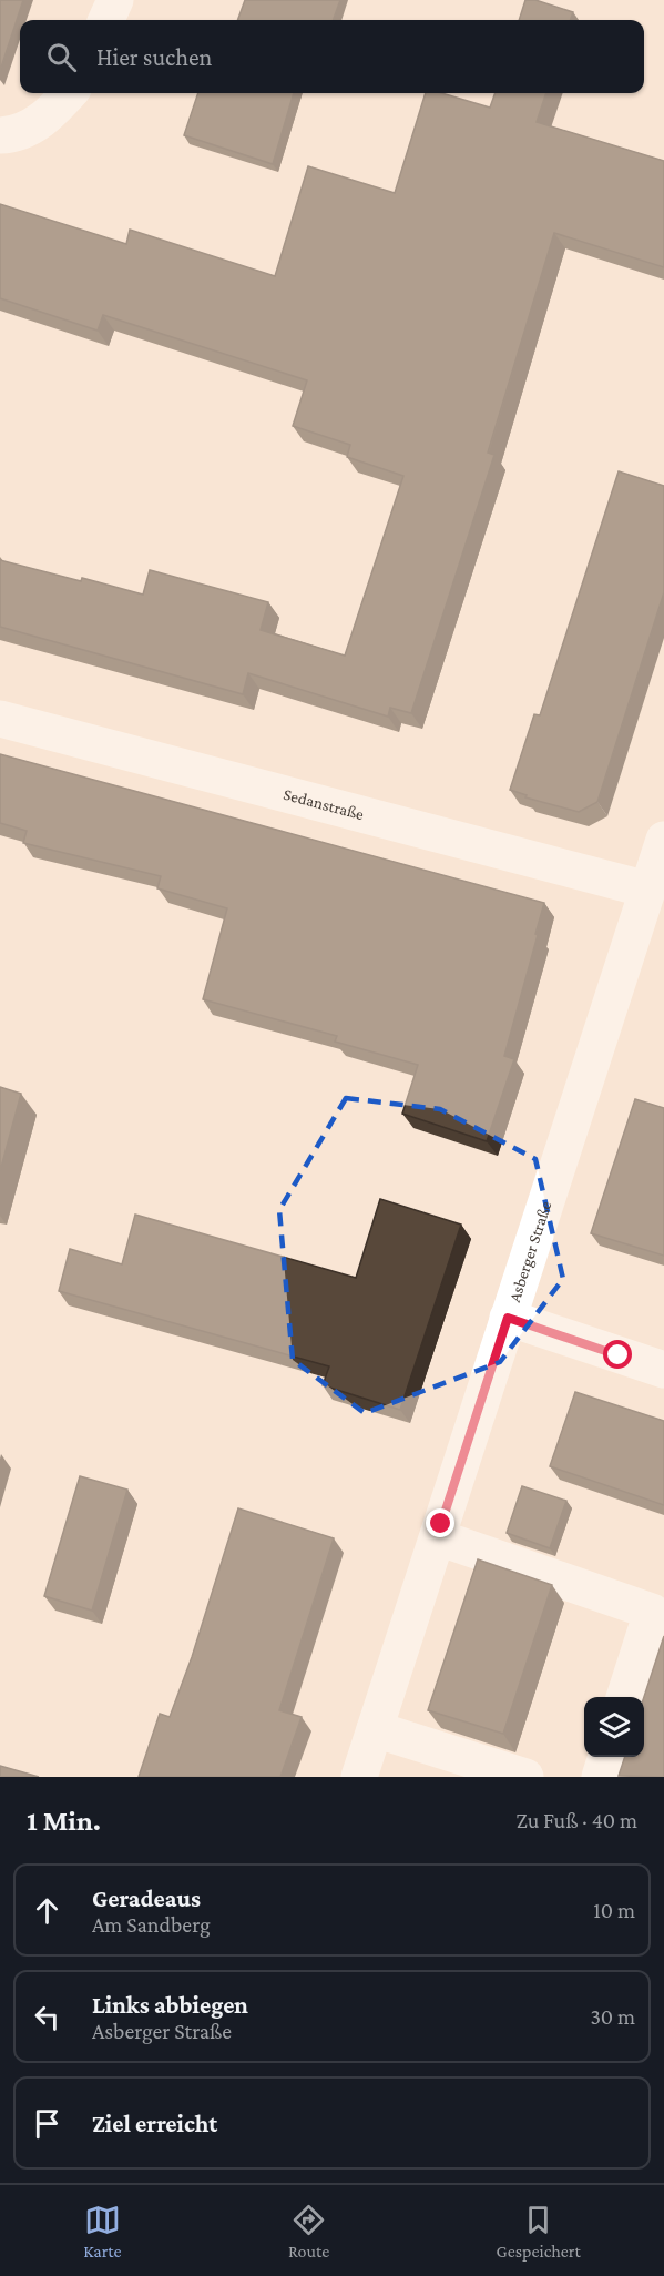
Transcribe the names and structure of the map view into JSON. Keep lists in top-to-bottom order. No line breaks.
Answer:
{"streets":{"street":["Sedanstraße","Asberger Straße"]},"crossings":[["Sedanstraße","Asberger Straße"]],"page":{"search":"Hier suchen","heading":["1 Min.","Zu Fuß · 40 m"],"list":[["Geradeaus","Am Sandberg","10 m"],["Links abbiegen","Asberger Straße","30 m"],"Ziel erreicht"],"nav":["Karte","Route","Gespeichert"]}}
